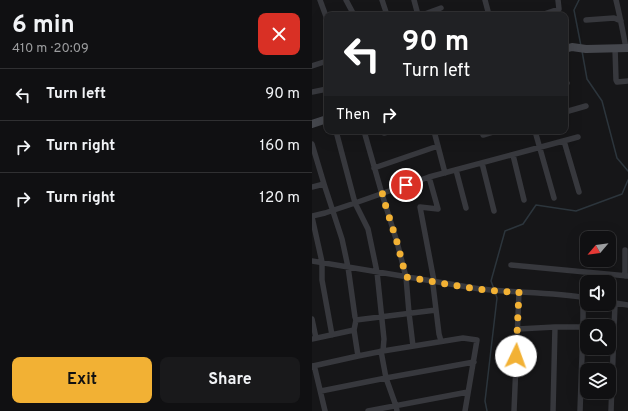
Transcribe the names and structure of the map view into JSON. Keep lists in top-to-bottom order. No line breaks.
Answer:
{"north":"bottom left","page":{"heading":["6 min","410 m · 20:09"],"turn":["90 m","Turn left"],"list":[{"name":"Turn left","value":"90 m"},{"name":"Turn right","value":"160 m"},{"name":"Turn right","value":"120 m"}],"then":"Then","buttons":["Exit","Share"]}}
